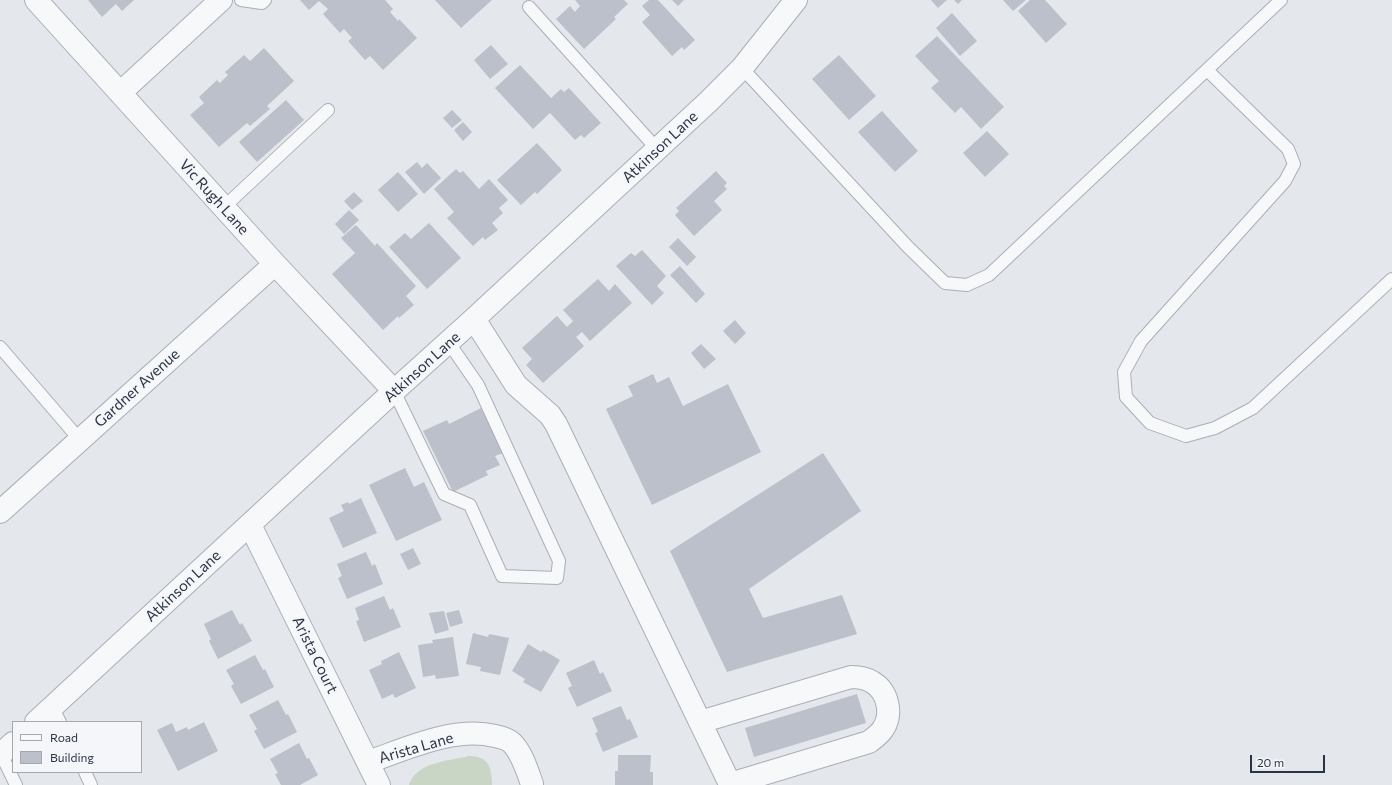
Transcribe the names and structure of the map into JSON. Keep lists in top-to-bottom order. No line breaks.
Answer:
{"streets":{"street":["Atkinson Lane","Vic Rugh Lane","Gardner Avenue","Arista Court","Arista Lane"]},"crossings":[["Atkinson Lane","Vic Rugh Lane"],["Atkinson Lane","Arista Court"],["Vic Rugh Lane","Gardner Avenue"],["Arista Court","Arista Lane"]],"legend":["Road","Building"],"scale_bar":"20 m"}
